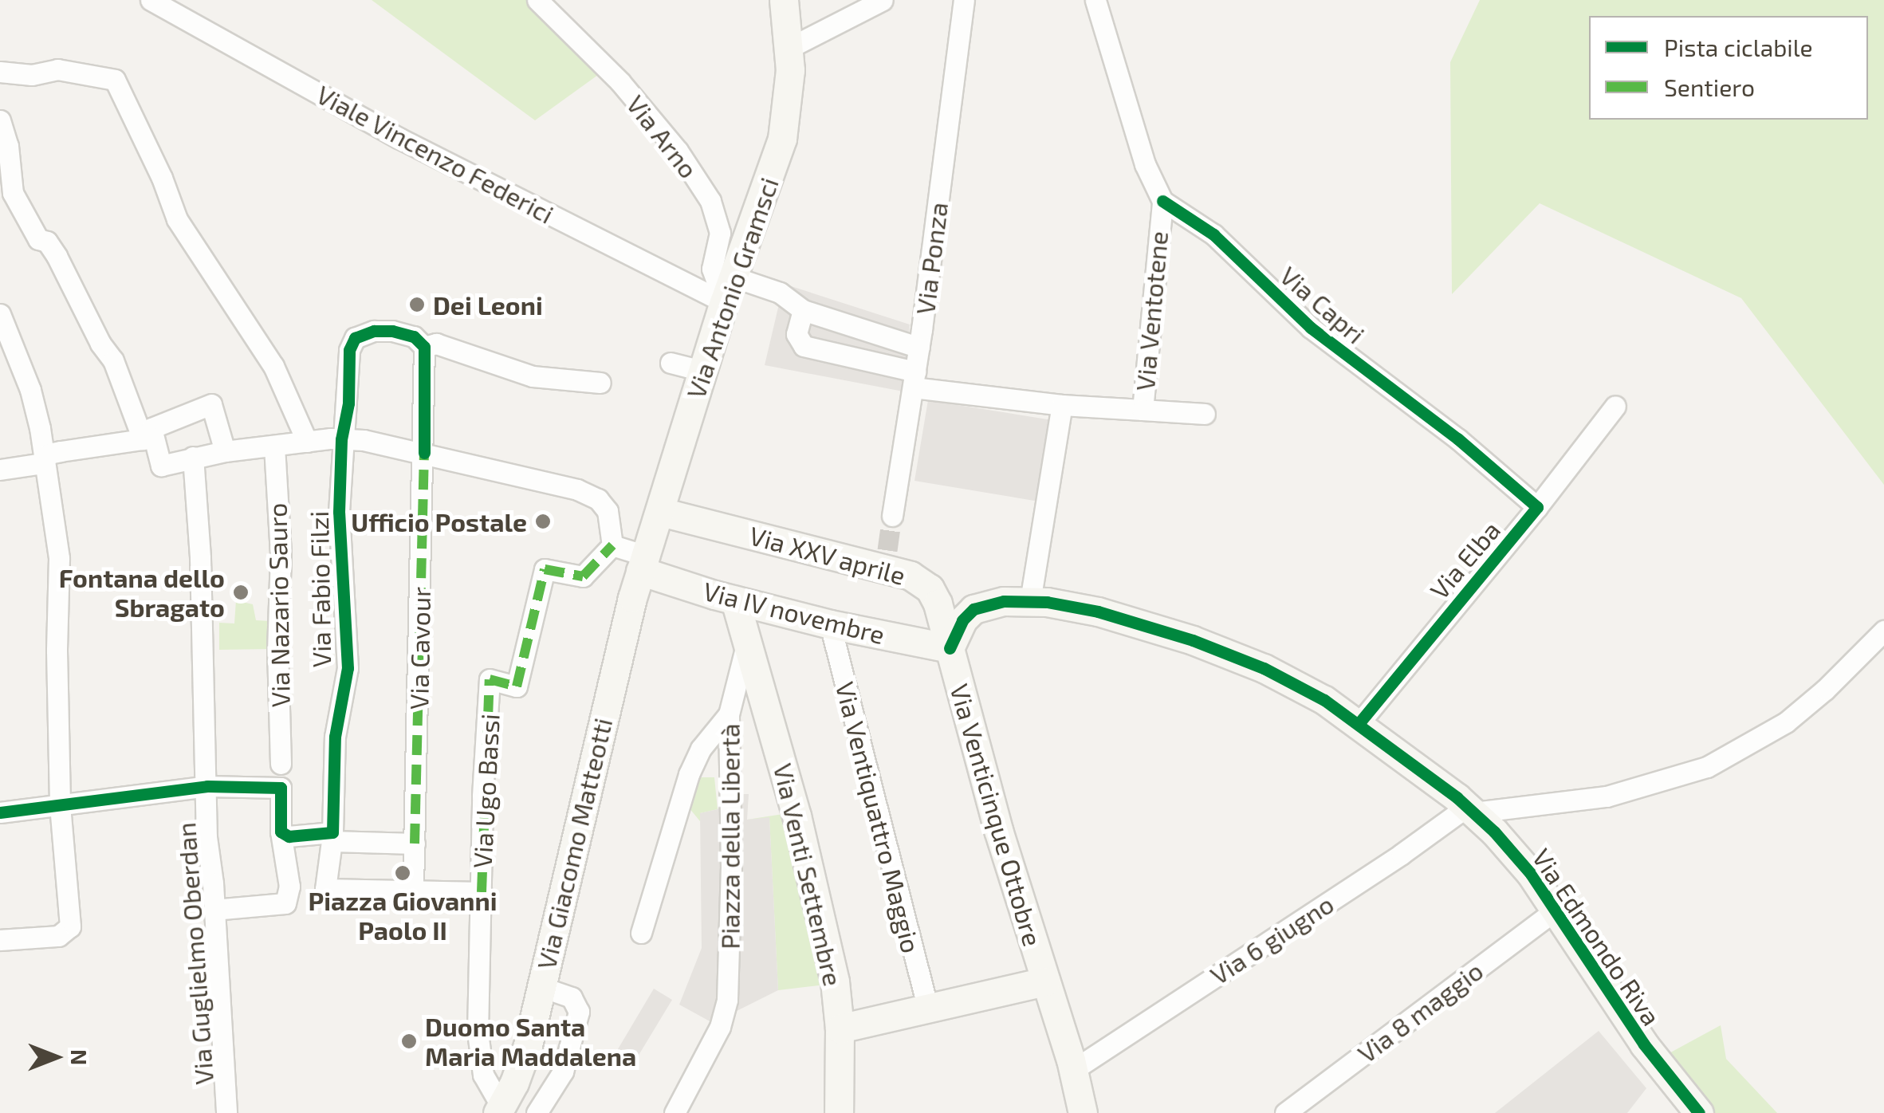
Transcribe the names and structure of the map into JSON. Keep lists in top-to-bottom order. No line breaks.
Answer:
{"streets":{"main road":["Via Antonio Gramsci","Via XXV aprile","Via IV novembre","Via Venticinque Ottobre","Via Giacomo Matteotti","Via Venti Settembre","Via Edmondo Riva"],"street":["Via Arno","Viale Vincenzo Federici","Via Ponza","Via Capri","Via Ventotene","Via Elba","Via Fabio Filzi","Via Nazario Sauro","Via Cavour","Via Ugo Bassi","Via Ventiquattro Maggio","Piazza della Libertà","Via 6 giugno","Via Guglielmo Oberdan","Via 8 maggio"]},"crossings":[["Via Arno","Viale Vincenzo Federici"],["Via Arno","Via Antonio Gramsci"],["Viale Vincenzo Federici","Via Ponza"],["Viale Vincenzo Federici","Via Antonio Gramsci"],["Viale Vincenzo Federici","Via Ventotene"],["Via Ponza","Via Ventotene"],["Via Antonio Gramsci","Via XXV aprile"],["Via Antonio Gramsci","Via IV novembre"],["Via Antonio Gramsci","Via Giacomo Matteotti"],["Via Capri","Via Ventotene"],["Via Capri","Via Elba"],["Via XXV aprile","Via IV novembre"],["Via XXV aprile","Via Venticinque Ottobre"],["Via XXV aprile","Via Edmondo Riva"],["Via Elba","Via Edmondo Riva"],["Via Fabio Filzi","Via Cavour"],["Via IV novembre","Via Venticinque Ottobre"],["Via IV novembre","Via Ventiquattro Maggio"],["Via IV novembre","Via Giacomo Matteotti"],["Via IV novembre","Via Edmondo Riva"],["Via Ugo Bassi","Via Giacomo Matteotti"],["Via Venticinque Ottobre","Via Edmondo Riva"],["Via Venticinque Ottobre","Via 6 giugno"],["Piazza della Libertà","Via Venti Settembre"],["Via Edmondo Riva","Via 6 giugno"],["Via Edmondo Riva","Via 8 maggio"]],"places":["Dei Leoni","Ufficio Postale","Fontana dello Sbragato","Piazza Giovanni Paolo II","Duomo Santa Maria Maddalena"],"legend":["Pista ciclabile","Sentiero"],"north":"right"}
